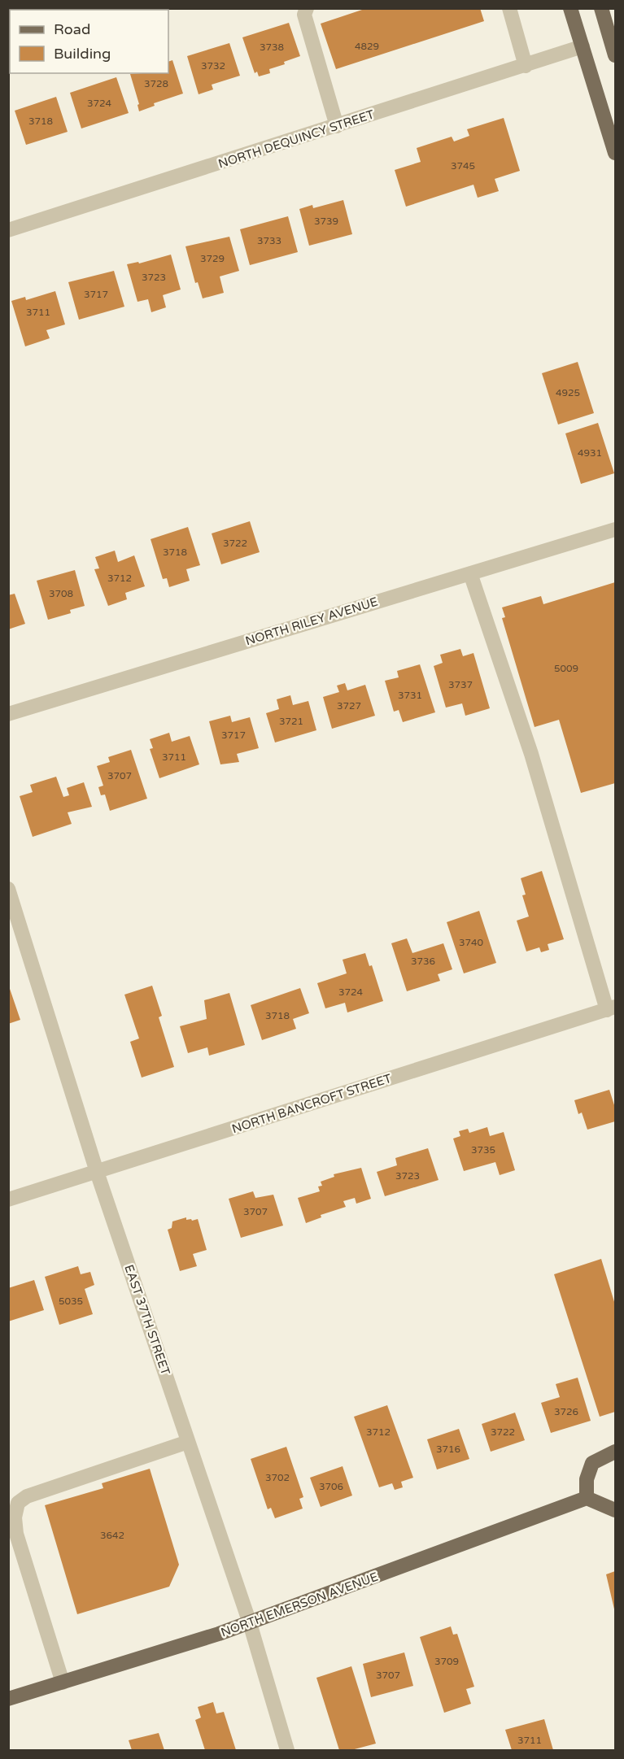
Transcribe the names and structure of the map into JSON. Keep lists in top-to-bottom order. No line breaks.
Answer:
{"streets":{"main road":["NORTH EMERSON AVENUE"],"street":["NORTH DEQUINCY STREET","NORTH RILEY AVENUE","NORTH BANCROFT STREET","EAST 37TH STREET"]},"crossings":[["NORTH BANCROFT STREET","EAST 37TH STREET"],["EAST 37TH STREET","NORTH EMERSON AVENUE"]],"house_numbers":["4829","3738","3732","3728","3724","3718","3745","3739","3733","3729","3723","3717","3711","4925","4931","3722","3718","3712","3708","5009","3737","3731","3727","3721","3717","3711","3707","3740","3736","3724","3718","3735","3723","3707","5035","3726","3712","3722","3716","3702","3706","3642","3709","3707","3711"],"legend":["Road","Building"]}
